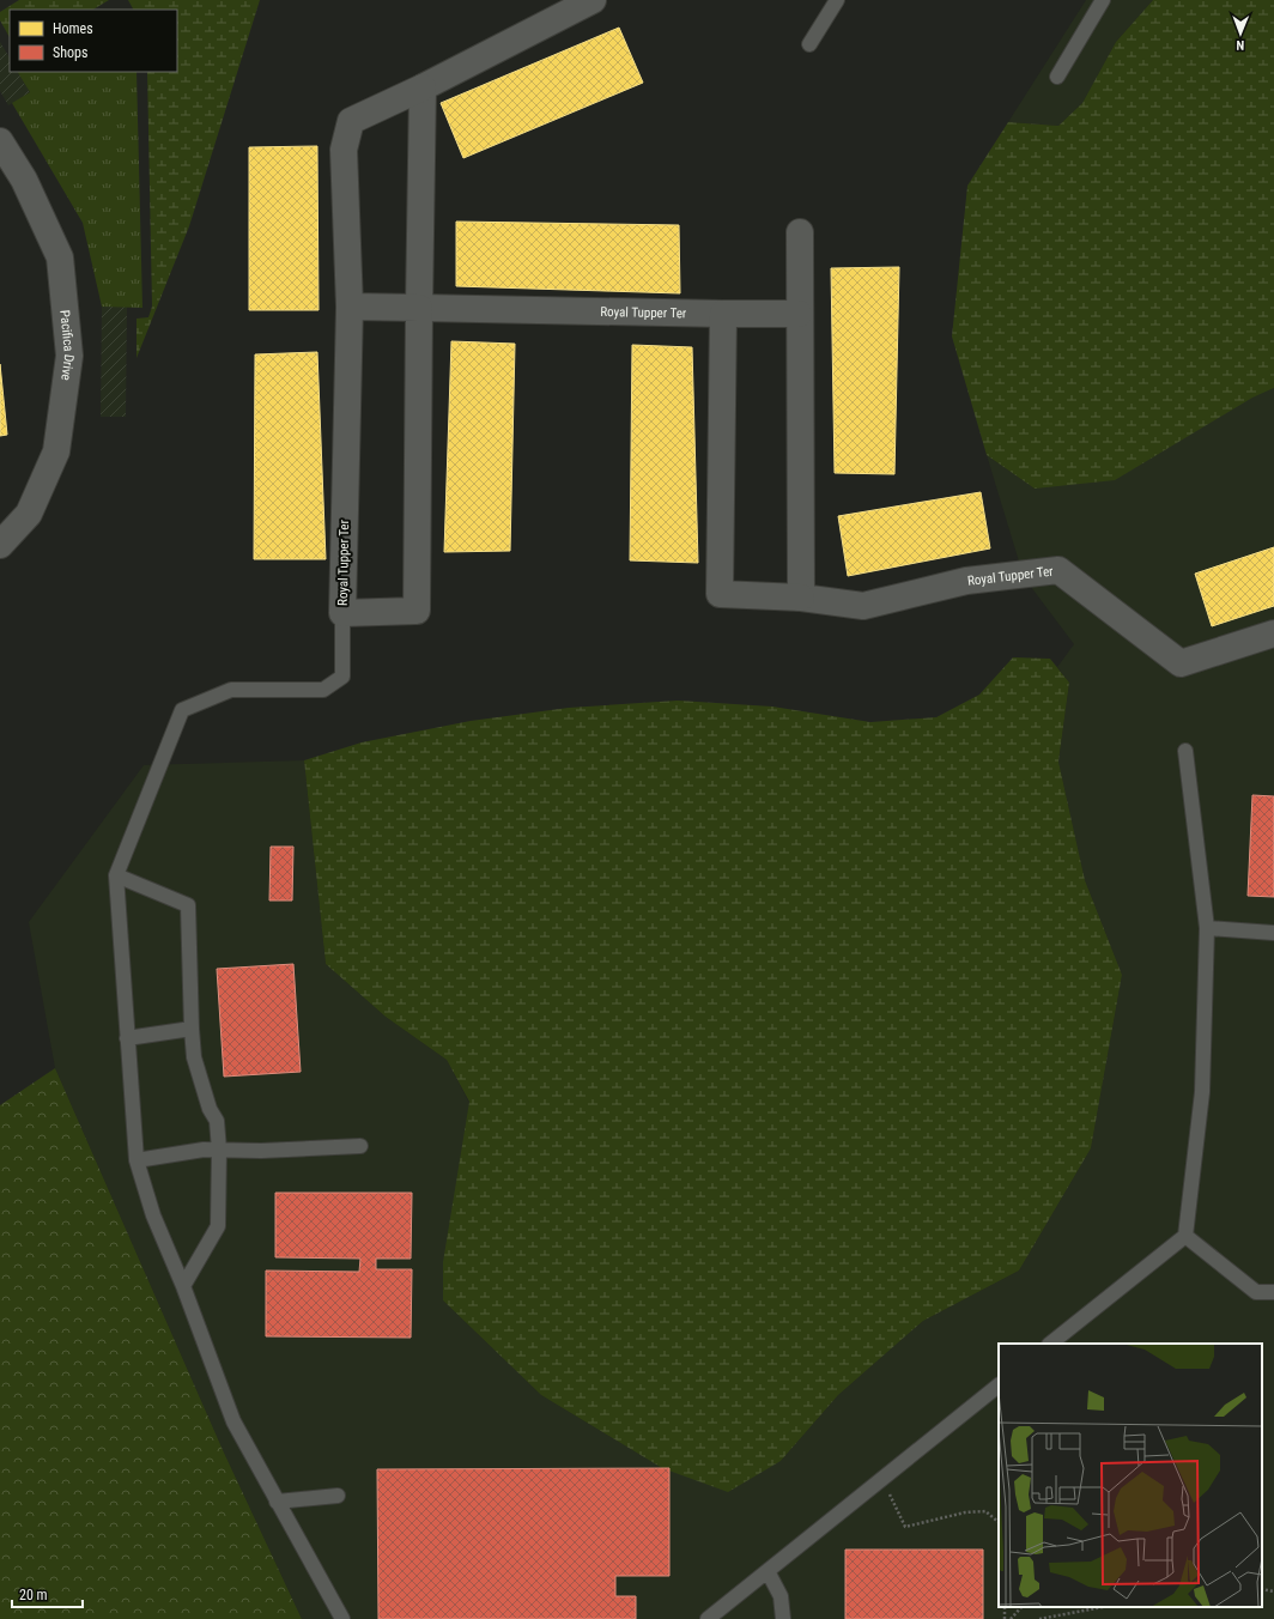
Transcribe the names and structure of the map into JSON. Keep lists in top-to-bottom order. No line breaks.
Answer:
{"streets":{"street":["Royal Tupper Ter","Pacifica Drive"]},"legend":["Homes","Shops"],"scale_bar":"20 m","north":"bottom"}
